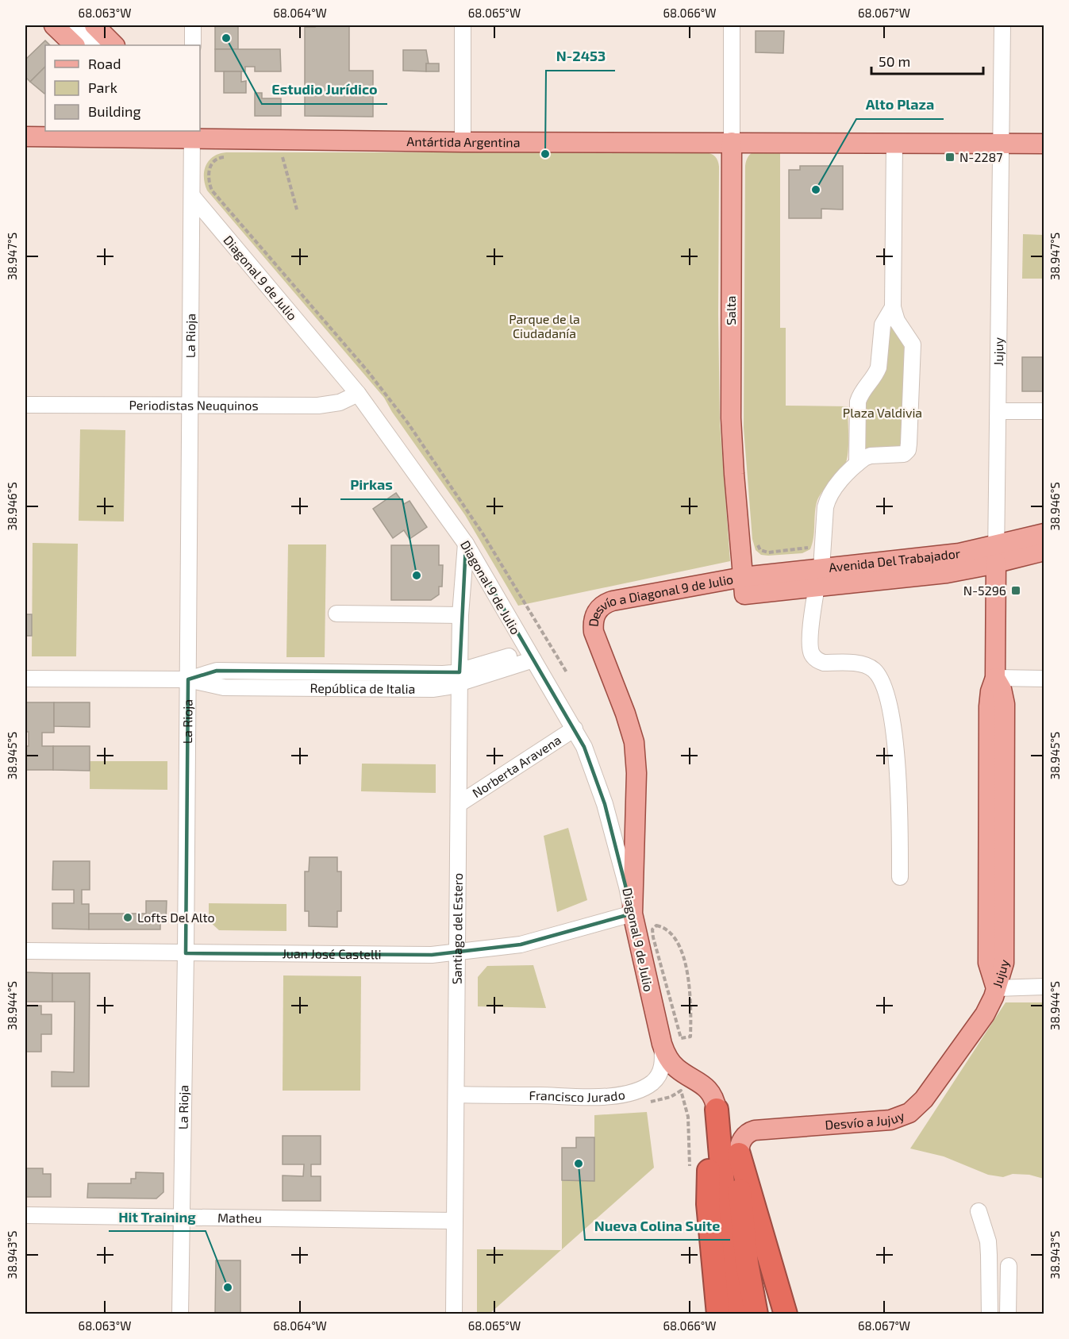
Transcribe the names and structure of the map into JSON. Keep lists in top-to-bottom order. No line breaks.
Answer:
{"streets":{"main road":["Antártida Argentina","Diagonal 9 de Julio","Salta","Jujuy","Avenida Del Trabajador","Desvío a Diagonal 9 de Julio","Desvío a Jujuy"],"street":["La Rioja","Periodistas Neuquinos","República de Italia","Norberta Aravena","Santiago del Estero","Juan José Castelli","Francisco Jurado","Matheu"]},"crossings":[["Antártida Argentina","Salta"],["Antártida Argentina","La Rioja"],["Antártida Argentina","Jujuy"],["Diagonal 9 de Julio","La Rioja"],["Diagonal 9 de Julio","Periodistas Neuquinos"],["Diagonal 9 de Julio","Desvío a Diagonal 9 de Julio"],["Diagonal 9 de Julio","República de Italia"],["Diagonal 9 de Julio","Norberta Aravena"],["Diagonal 9 de Julio","Santiago del Estero"],["Diagonal 9 de Julio","Juan José Castelli"],["Diagonal 9 de Julio","Francisco Jurado"],["Salta","Avenida Del Trabajador"],["Salta","Desvío a Diagonal 9 de Julio"],["La Rioja","Periodistas Neuquinos"],["La Rioja","República de Italia"],["La Rioja","Juan José Castelli"],["La Rioja","Matheu"],["Jujuy","Avenida Del Trabajador"],["Jujuy","Desvío a Jujuy"],["Avenida Del Trabajador","Desvío a Diagonal 9 de Julio"],["Desvío a Diagonal 9 de Julio","Juan José Castelli"],["República de Italia","Santiago del Estero"],["Norberta Aravena","Santiago del Estero"],["Santiago del Estero","Juan José Castelli"],["Santiago del Estero","Francisco Jurado"],["Santiago del Estero","Matheu"]],"parks":["Parque de la Ciudadanía","Plaza Valdivia"],"places":{"other":["Estudio Jurídico","N-2453","Alto Plaza","Pirkas","Lofts Del Alto","Nueva Colina Suite","Hit Training"],"transit":["N-2287","N-5296"]},"legend":["Road","Park","Building"],"scale_bar":"50 m","coordinates":["68.063°W","68.064°W","68.065°W","68.066°W","68.067°W","38.947°S","38.946°S","38.945°S","38.944°S","38.943°S"]}
